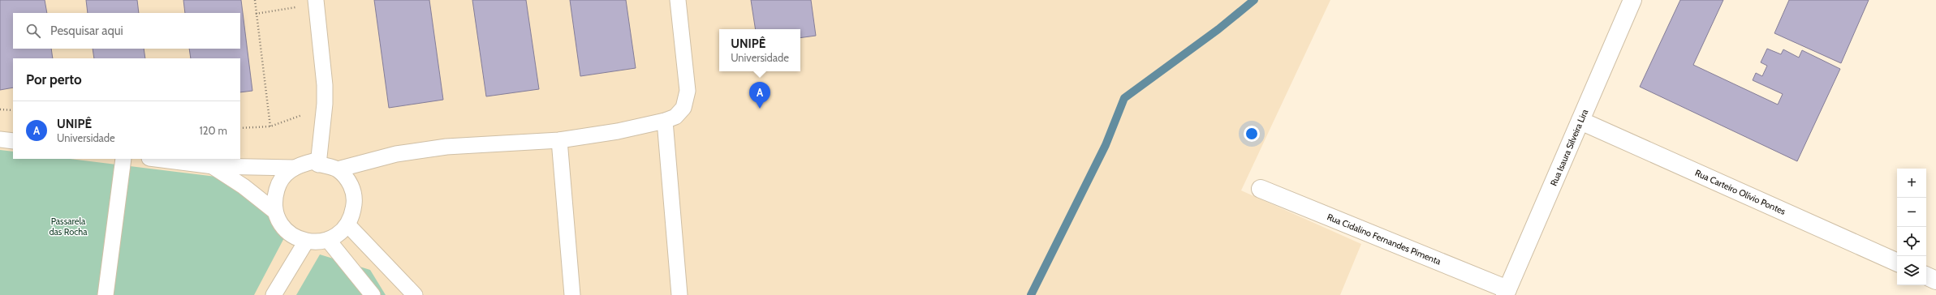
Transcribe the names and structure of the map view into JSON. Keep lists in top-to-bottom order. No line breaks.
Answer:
{"streets":{"street":["Rua Isaura Silveira Lira","Rua Carteiro Olívio Pontes","Rua Cidalino Fernandes Pimenta"]},"crossings":[["Rua Isaura Silveira Lira","Rua Carteiro Olívio Pontes"],["Rua Isaura Silveira Lira","Rua Cidalino Fernandes Pimenta"]],"parks":["Passarela das Rocha"],"page":{"search":"Pesquisar aqui","popup":["UNIPÊ","Universidade"],"heading":"Por perto","pins":"A","list":[{"mark":"A","name":"UNIPÊ","note":"Universidade","value":"120 m"}],"map_buttons":["+","−"]}}
